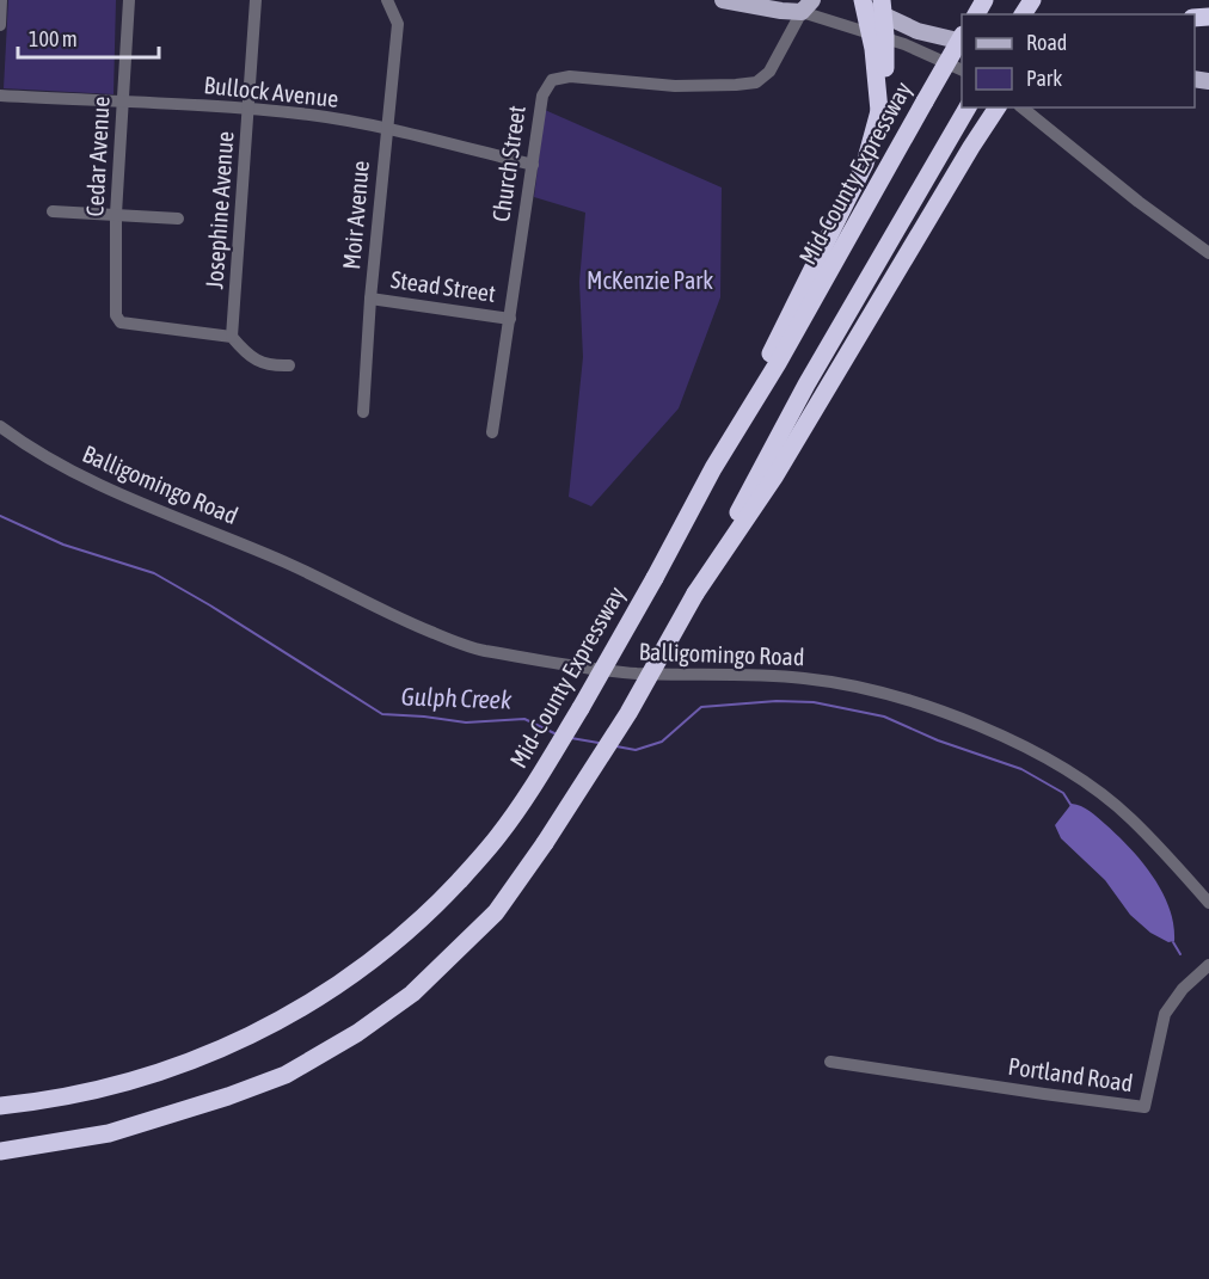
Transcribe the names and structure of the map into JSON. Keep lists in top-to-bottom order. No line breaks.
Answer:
{"streets":{"highway":["Mid-County Expressway"],"street":["Bullock Avenue","Cedar Avenue","Church Street","Josephine Avenue","Moir Avenue","Stead Street","Balligomingo Road","Portland Road"]},"crossings":[["Bullock Avenue","Cedar Avenue"],["Bullock Avenue","Church Street"],["Bullock Avenue","Josephine Avenue"],["Bullock Avenue","Moir Avenue"],["Cedar Avenue","Josephine Avenue"],["Church Street","Stead Street"],["Moir Avenue","Stead Street"]],"water":["Gulph Creek"],"parks":["McKenzie Park"],"legend":["Road","Park"],"scale_bar":"100 m"}
